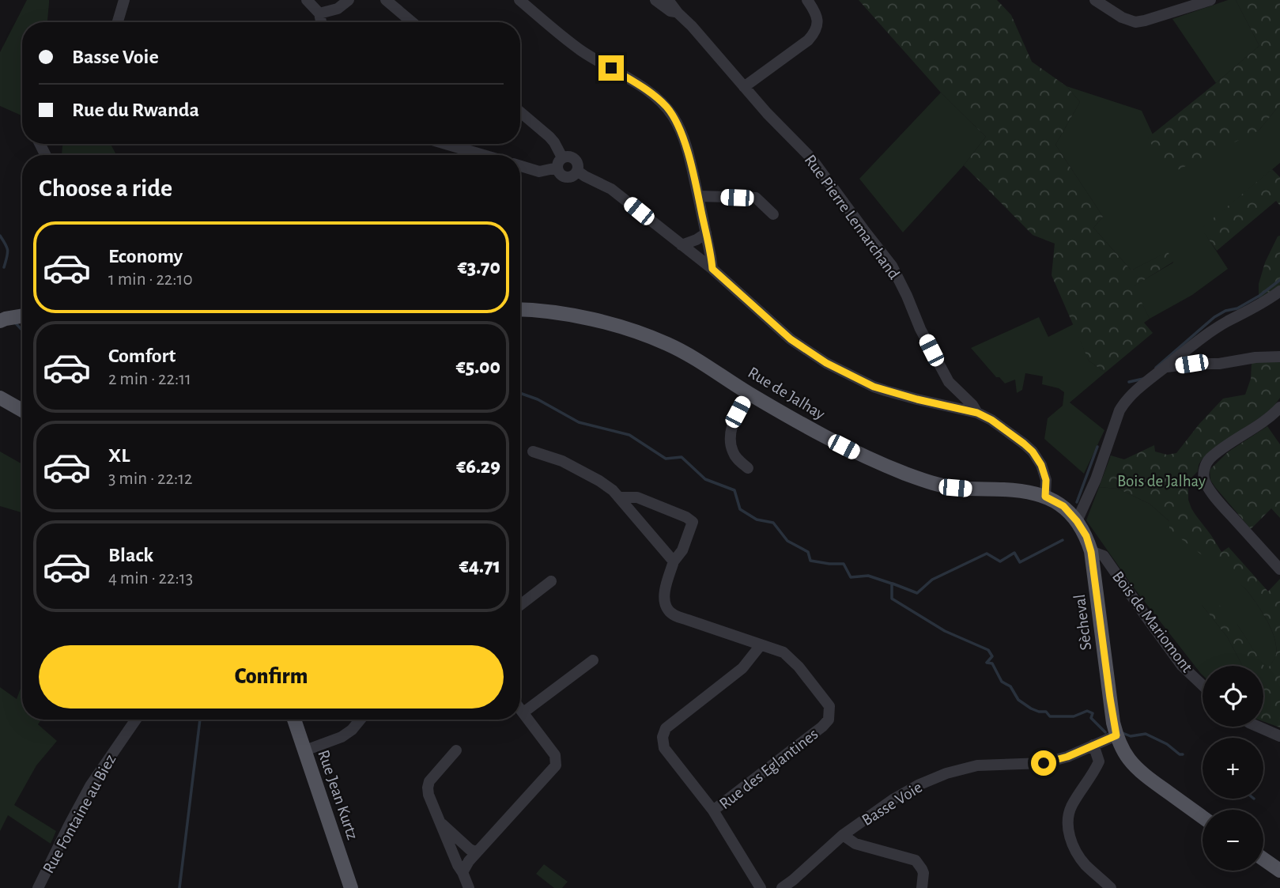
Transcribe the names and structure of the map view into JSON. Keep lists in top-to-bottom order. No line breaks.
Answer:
{"streets":{"main road":["Rue de Jalhay","Sècheval","Rue Jean Kurtz"],"street":["Rue Pierre Lemarchand","Bois de Mariomont","Rue des Eglantines","Basse Voie","Rue Fontaine au Biez"]},"crossings":[["Rue Pierre Lemarchand","Rue de Jalhay"],["Bois de Mariomont","Sècheval"],["Sècheval","Basse Voie"]],"parks":["Bois de Jalhay"],"page":{"banner":["Basse Voie","Rue du Rwanda"],"heading":"Choose a ride","list":[{"name":"Economy","note":"1 min · 22:10","value":"€3.70"},{"name":"Comfort","note":"2 min · 22:11","value":"€5.00"},{"name":"XL","note":"3 min · 22:12","value":"€6.29"},{"name":"Black","note":"4 min · 22:13","value":"€4.71"}],"buttons":"Confirm","map_buttons":["+","−"]}}
